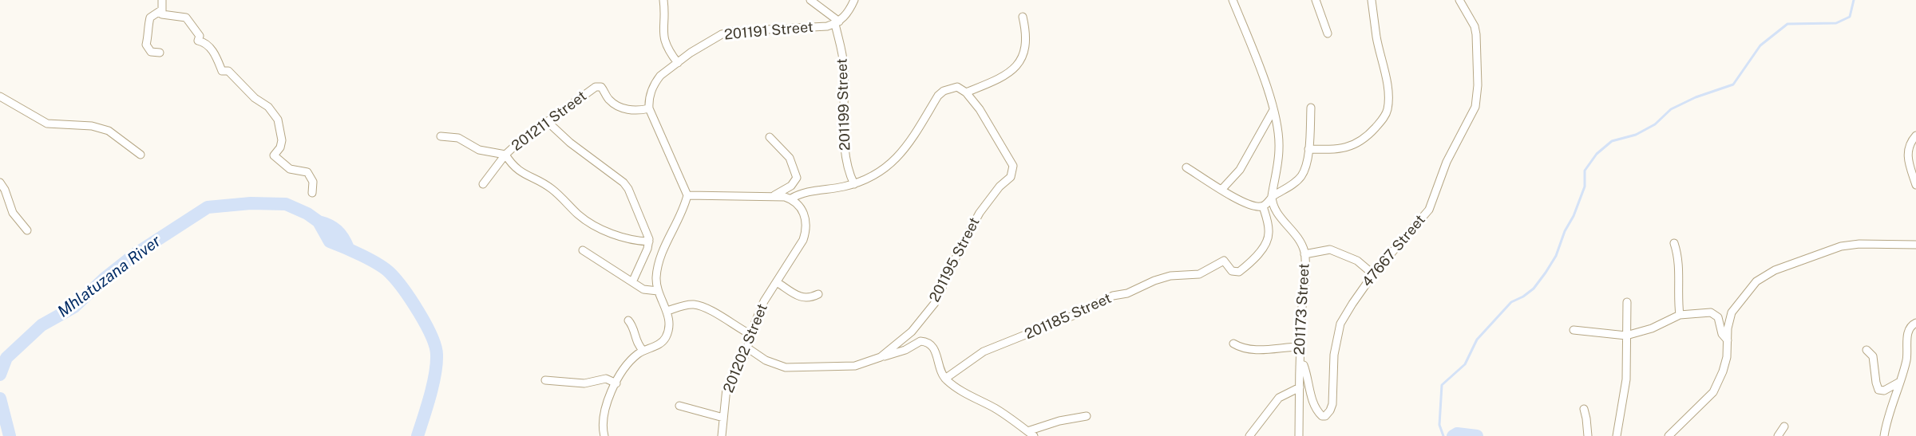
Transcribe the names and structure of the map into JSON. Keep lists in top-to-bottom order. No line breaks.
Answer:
{"streets":{"street":["201191 Street","201199 Street","201211 Street","47667 Street","201195 Street","201173 Street","201185 Street","201202 Street"]},"crossings":[["201191 Street","201199 Street"],["201191 Street","201211 Street"],["47667 Street","201173 Street"],["201195 Street","201202 Street"]],"water":["Mhlatuzana River"]}
